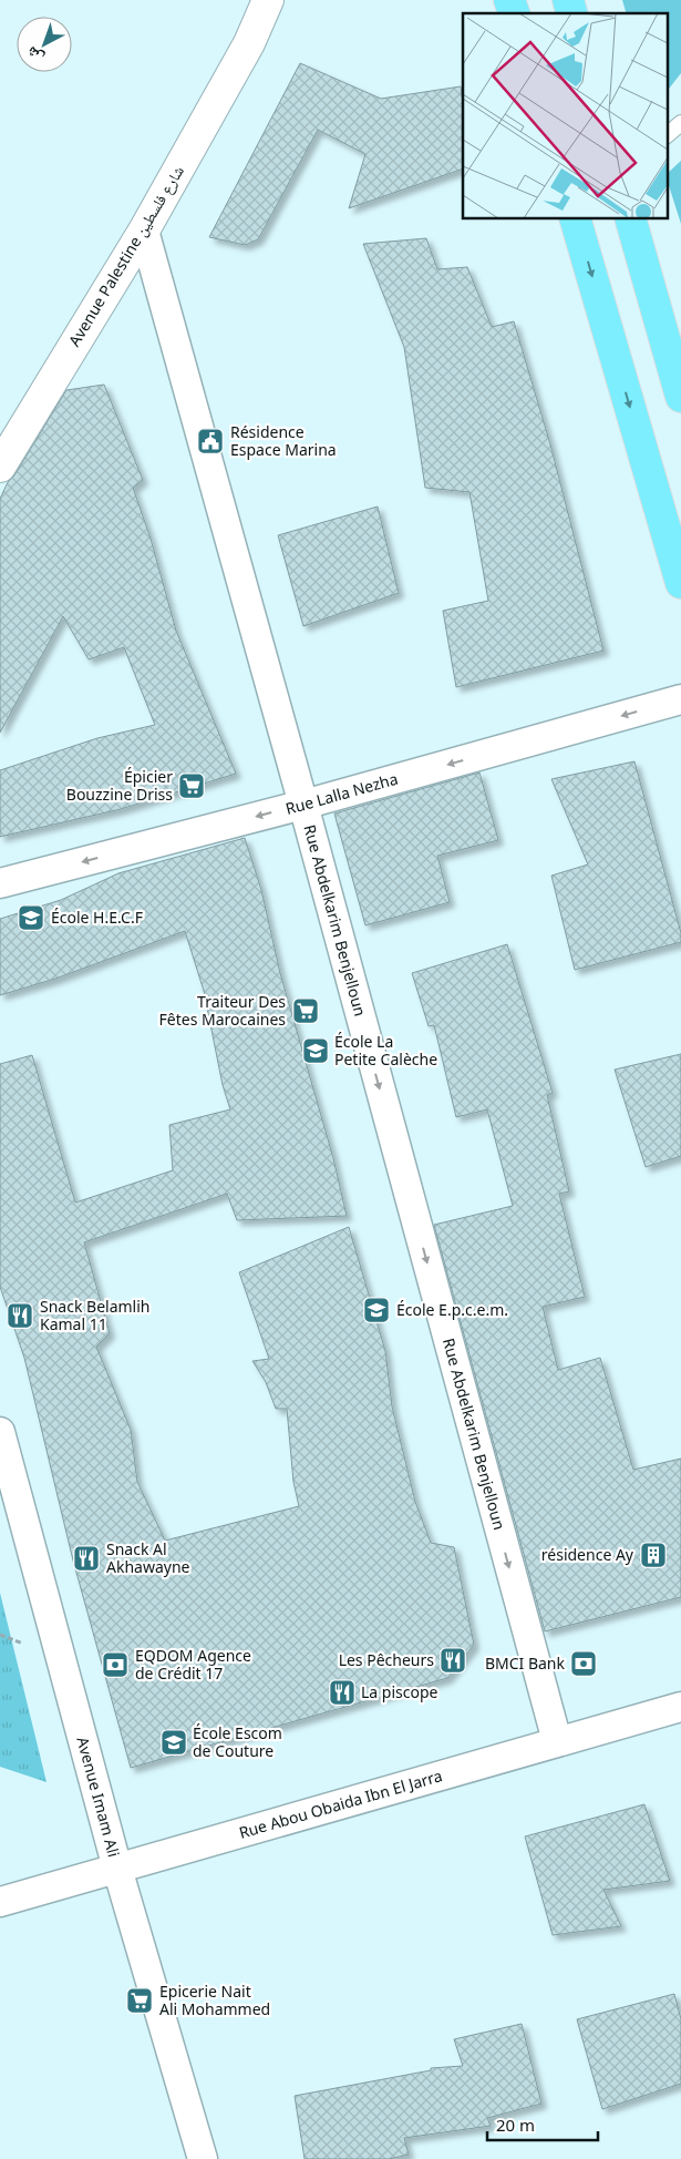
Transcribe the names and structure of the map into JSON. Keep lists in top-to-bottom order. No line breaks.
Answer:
{"streets":{"street":["Avenue Palestine شارع فلسطين","Rue Lalla Nezha","Rue Abdelkarim Benjelloun","Avenue Imam Ali","Rue Abou Obaida Ibn El Jarra"]},"crossings":[["Avenue Palestine شارع فلسطين","Rue Abdelkarim Benjelloun"],["Rue Lalla Nezha","Rue Abdelkarim Benjelloun"],["Rue Abdelkarim Benjelloun","Rue Abou Obaida Ibn El Jarra"],["Avenue Imam Ali","Rue Abou Obaida Ibn El Jarra"]],"one_way":["Rue Lalla Nezha","Rue Abdelkarim Benjelloun"],"places":{"public building":["Résidence Espace Marina"],"supermarket":["Épicier Bouzzine Driss","Traiteur Des Fêtes Marocaines","Epicerie Nait Ali Mohammed"],"school or university":["École H.E.C.F","École La Petite Calèche","École E.p.c.e.m.","École Escom de Couture"],"restaurant":["Snack Belamlih Kamal 11","Snack Al Akhawayne","Les Pêcheurs","La piscope"],"building":["résidence Ay"],"bank":["BMCI Bank","EQDOM Agence de Crédit 17"]},"scale_bar":"20 m","north":"bottom left"}
